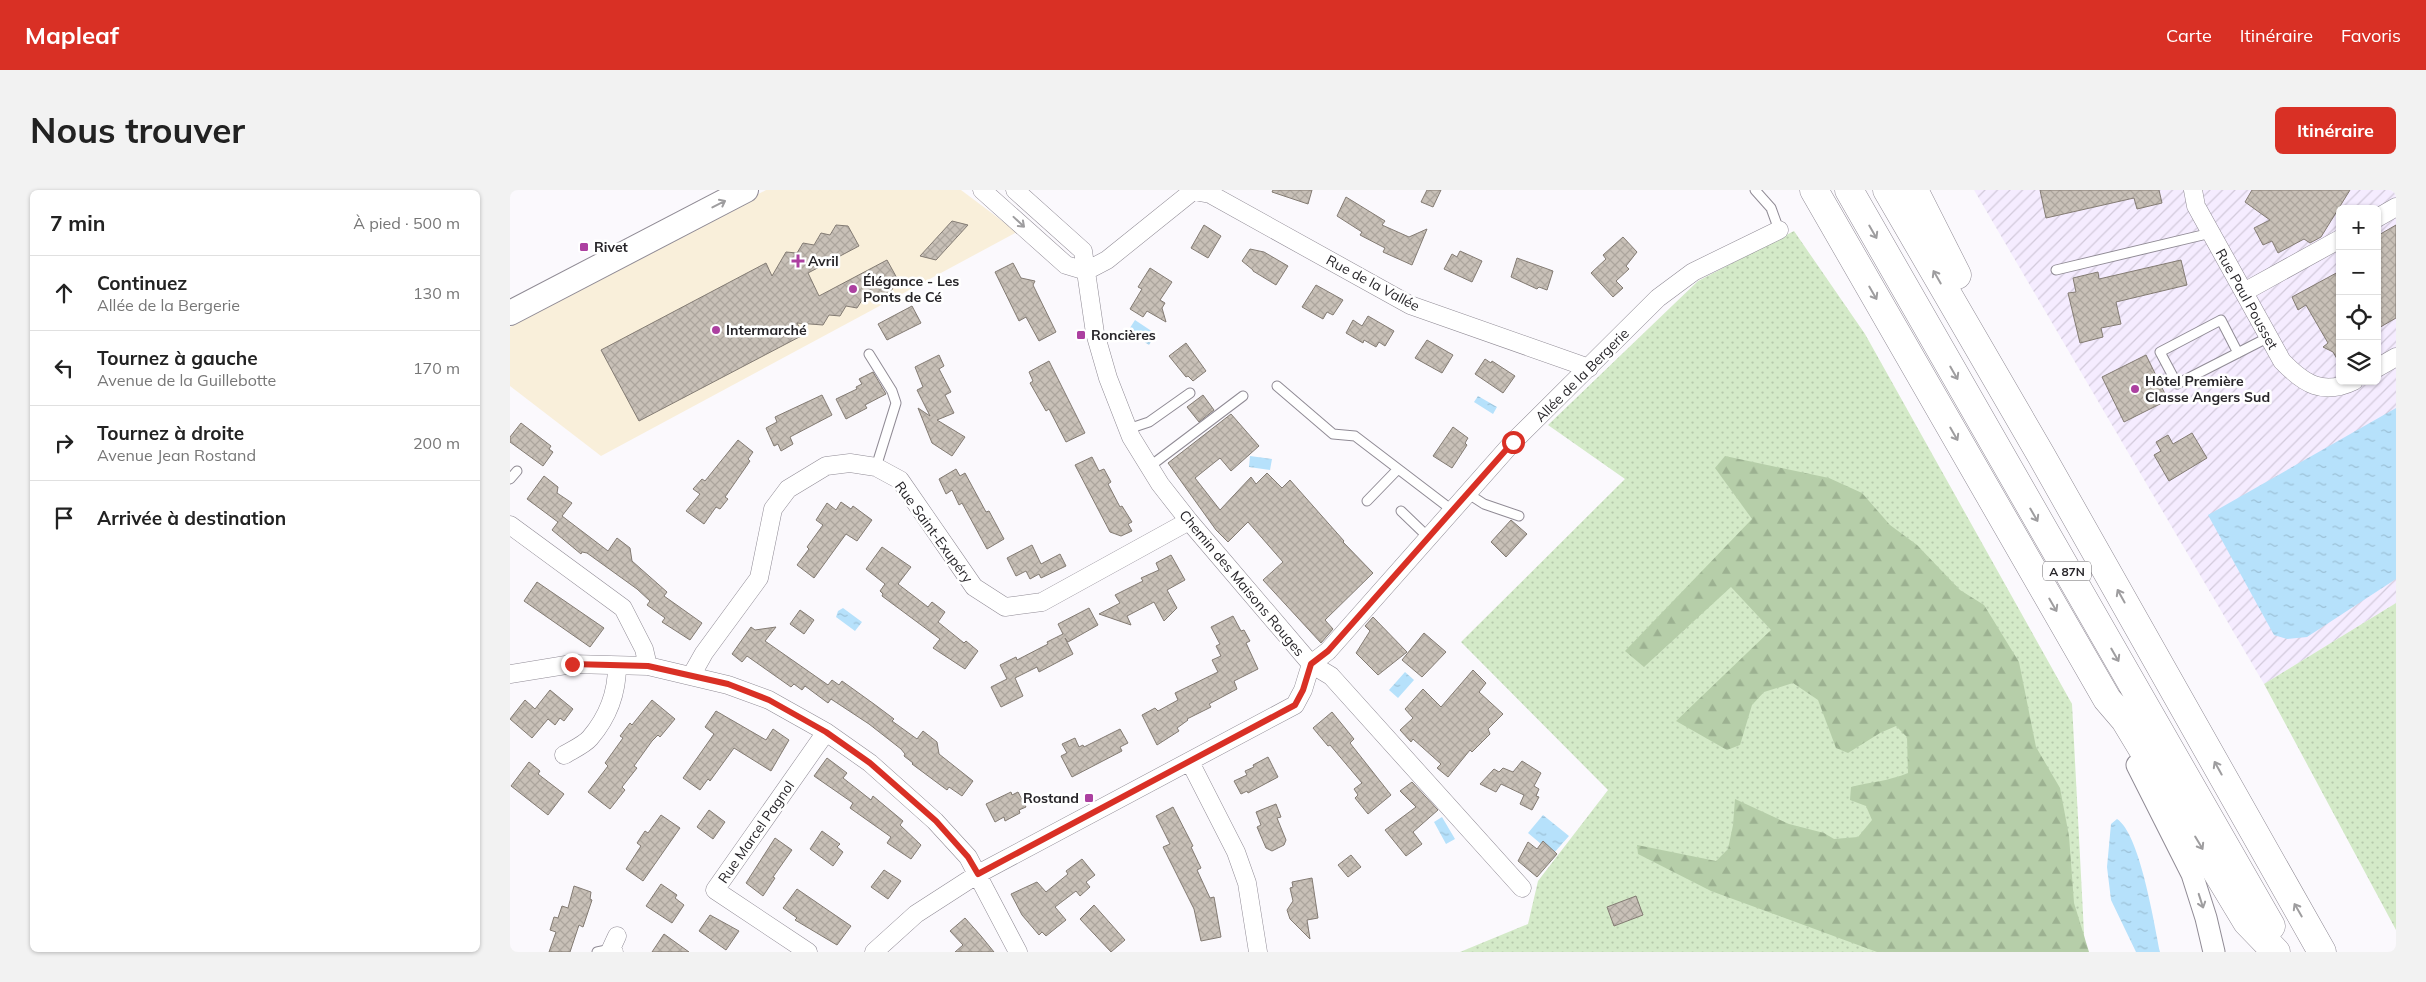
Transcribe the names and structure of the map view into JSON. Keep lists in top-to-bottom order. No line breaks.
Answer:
{"streets":{"highway":["A 87N"],"street":["Rue de la Vallée","Rue Paul Pousset","Allée de la Bergerie","Rue Saint-Exupéry","Chemin des Maisons Rouges","Rue Marcel Pagnol"]},"crossings":[["Rue de la Vallée","Allée de la Bergerie"],["Allée de la Bergerie","Chemin des Maisons Rouges"],["Rue Saint-Exupéry","Chemin des Maisons Rouges"]],"places":{"transit":["Rivet","Roncières","Rostand"],"health":["Avril"],"other":["Élégance - Les Ponts de Cé","Intermarché","Hôtel Première Classe Angers Sud"]},"page":{"header":"Mapleaf","nav":["Carte","Itinéraire","Favoris"],"buttons":"Itinéraire","title":"Nous trouver","heading":["7 min","À pied · 500 m"],"map_buttons":["+","−"],"list":[["Continuez","Allée de la Bergerie","130 m"],["Tournez à gauche","Avenue de la Guillebotte","170 m"],["Tournez à droite","Avenue Jean Rostand","200 m"],"Arrivée à destination"]}}
